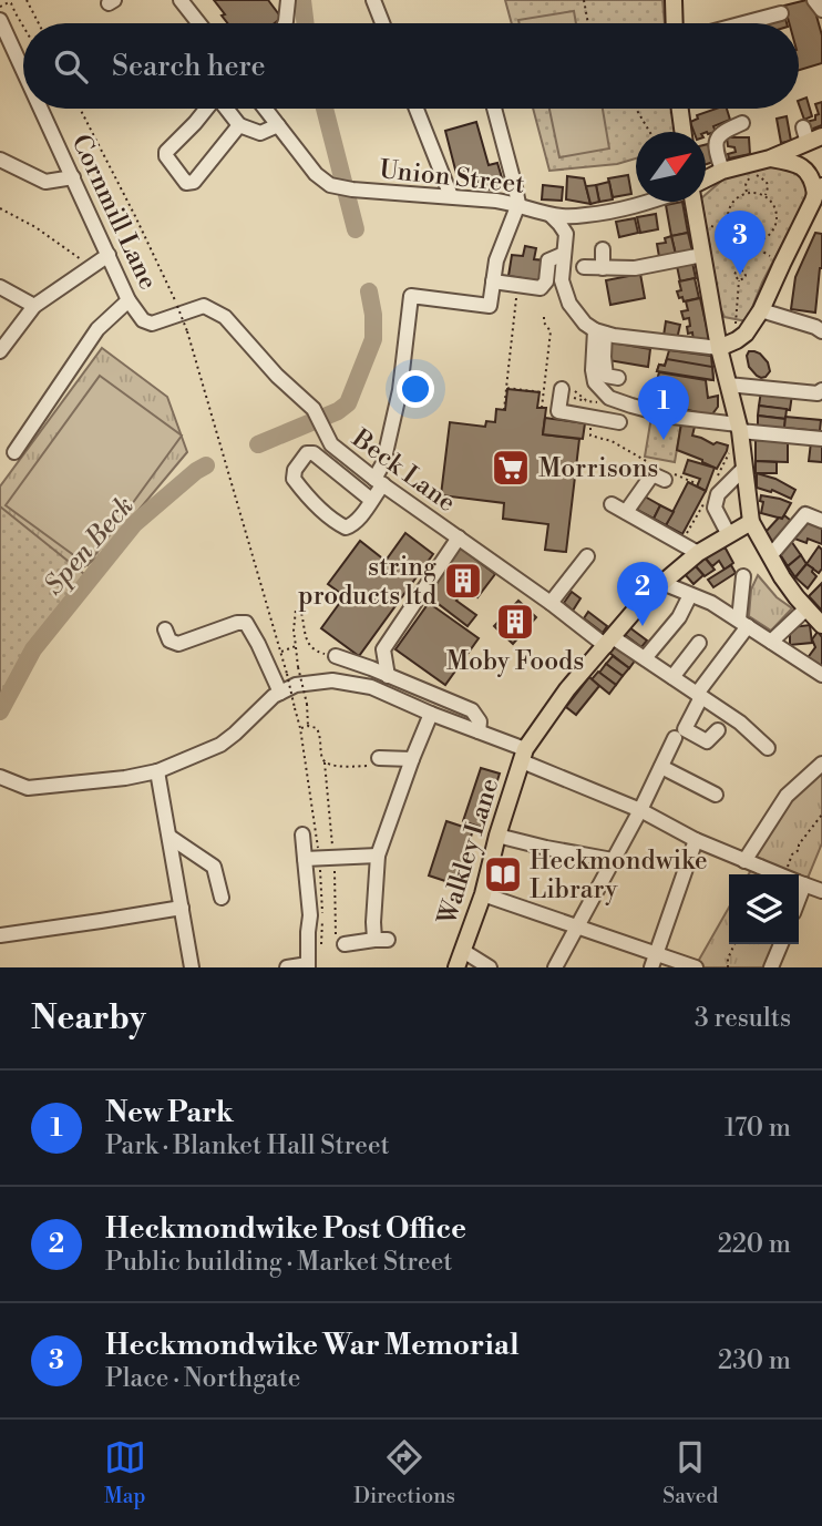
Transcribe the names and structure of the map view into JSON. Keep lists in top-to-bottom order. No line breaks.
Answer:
{"streets":{"main road":["Walkley Lane"],"street":["Union Street","Cornmill Lane","Beck Lane"]},"crossings":[["Cornmill Lane","Beck Lane"],["Beck Lane","Walkley Lane"]],"water":["Spen Beck"],"places":{"supermarket":["Morrisons"],"building":["string products ltd","Moby Foods"],"library":["Heckmondwike Library"]},"north":"top right","page":{"search":"Search here","pins":["3","1","2"],"heading":["Nearby","3 results"],"list":[{"mark":"1","name":"New Park","note":"Park · Blanket Hall Street","value":"170 m"},{"mark":"2","name":"Heckmondwike Post Office","note":"Public building · Market Street","value":"220 m"},{"mark":"3","name":"Heckmondwike War Memorial","note":"Place · Northgate","value":"230 m"}],"nav":["Map","Directions","Saved"]}}
